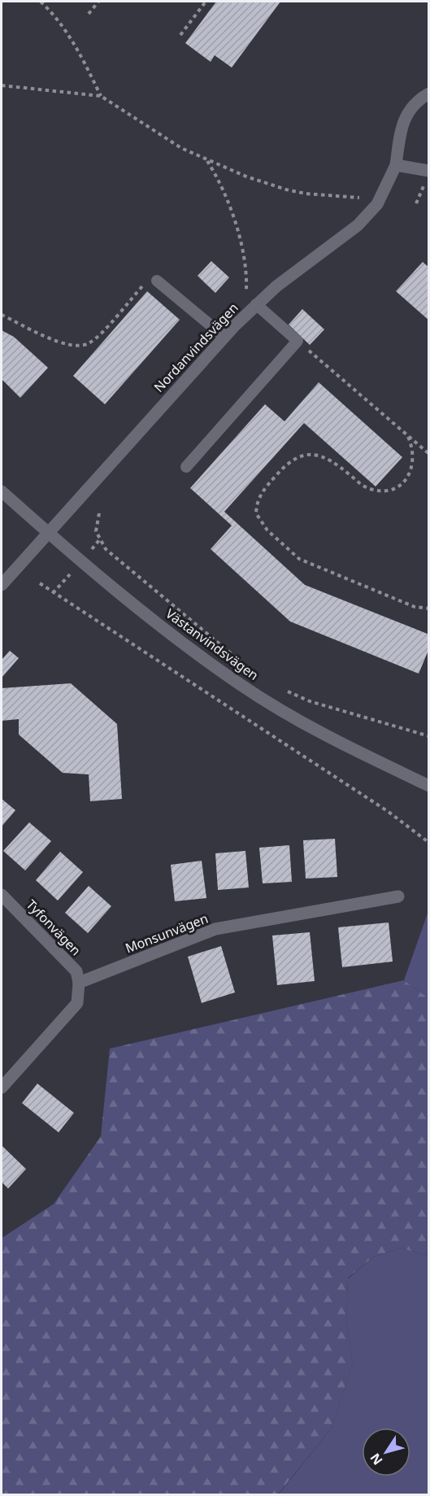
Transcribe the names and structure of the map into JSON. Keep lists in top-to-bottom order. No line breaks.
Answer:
{"streets":{"street":["Nordanvindsvägen","Västanvindsvägen","Tyfonvägen","Monsunvägen"]},"crossings":[["Nordanvindsvägen","Västanvindsvägen"],["Tyfonvägen","Monsunvägen"]],"north":"bottom left"}
